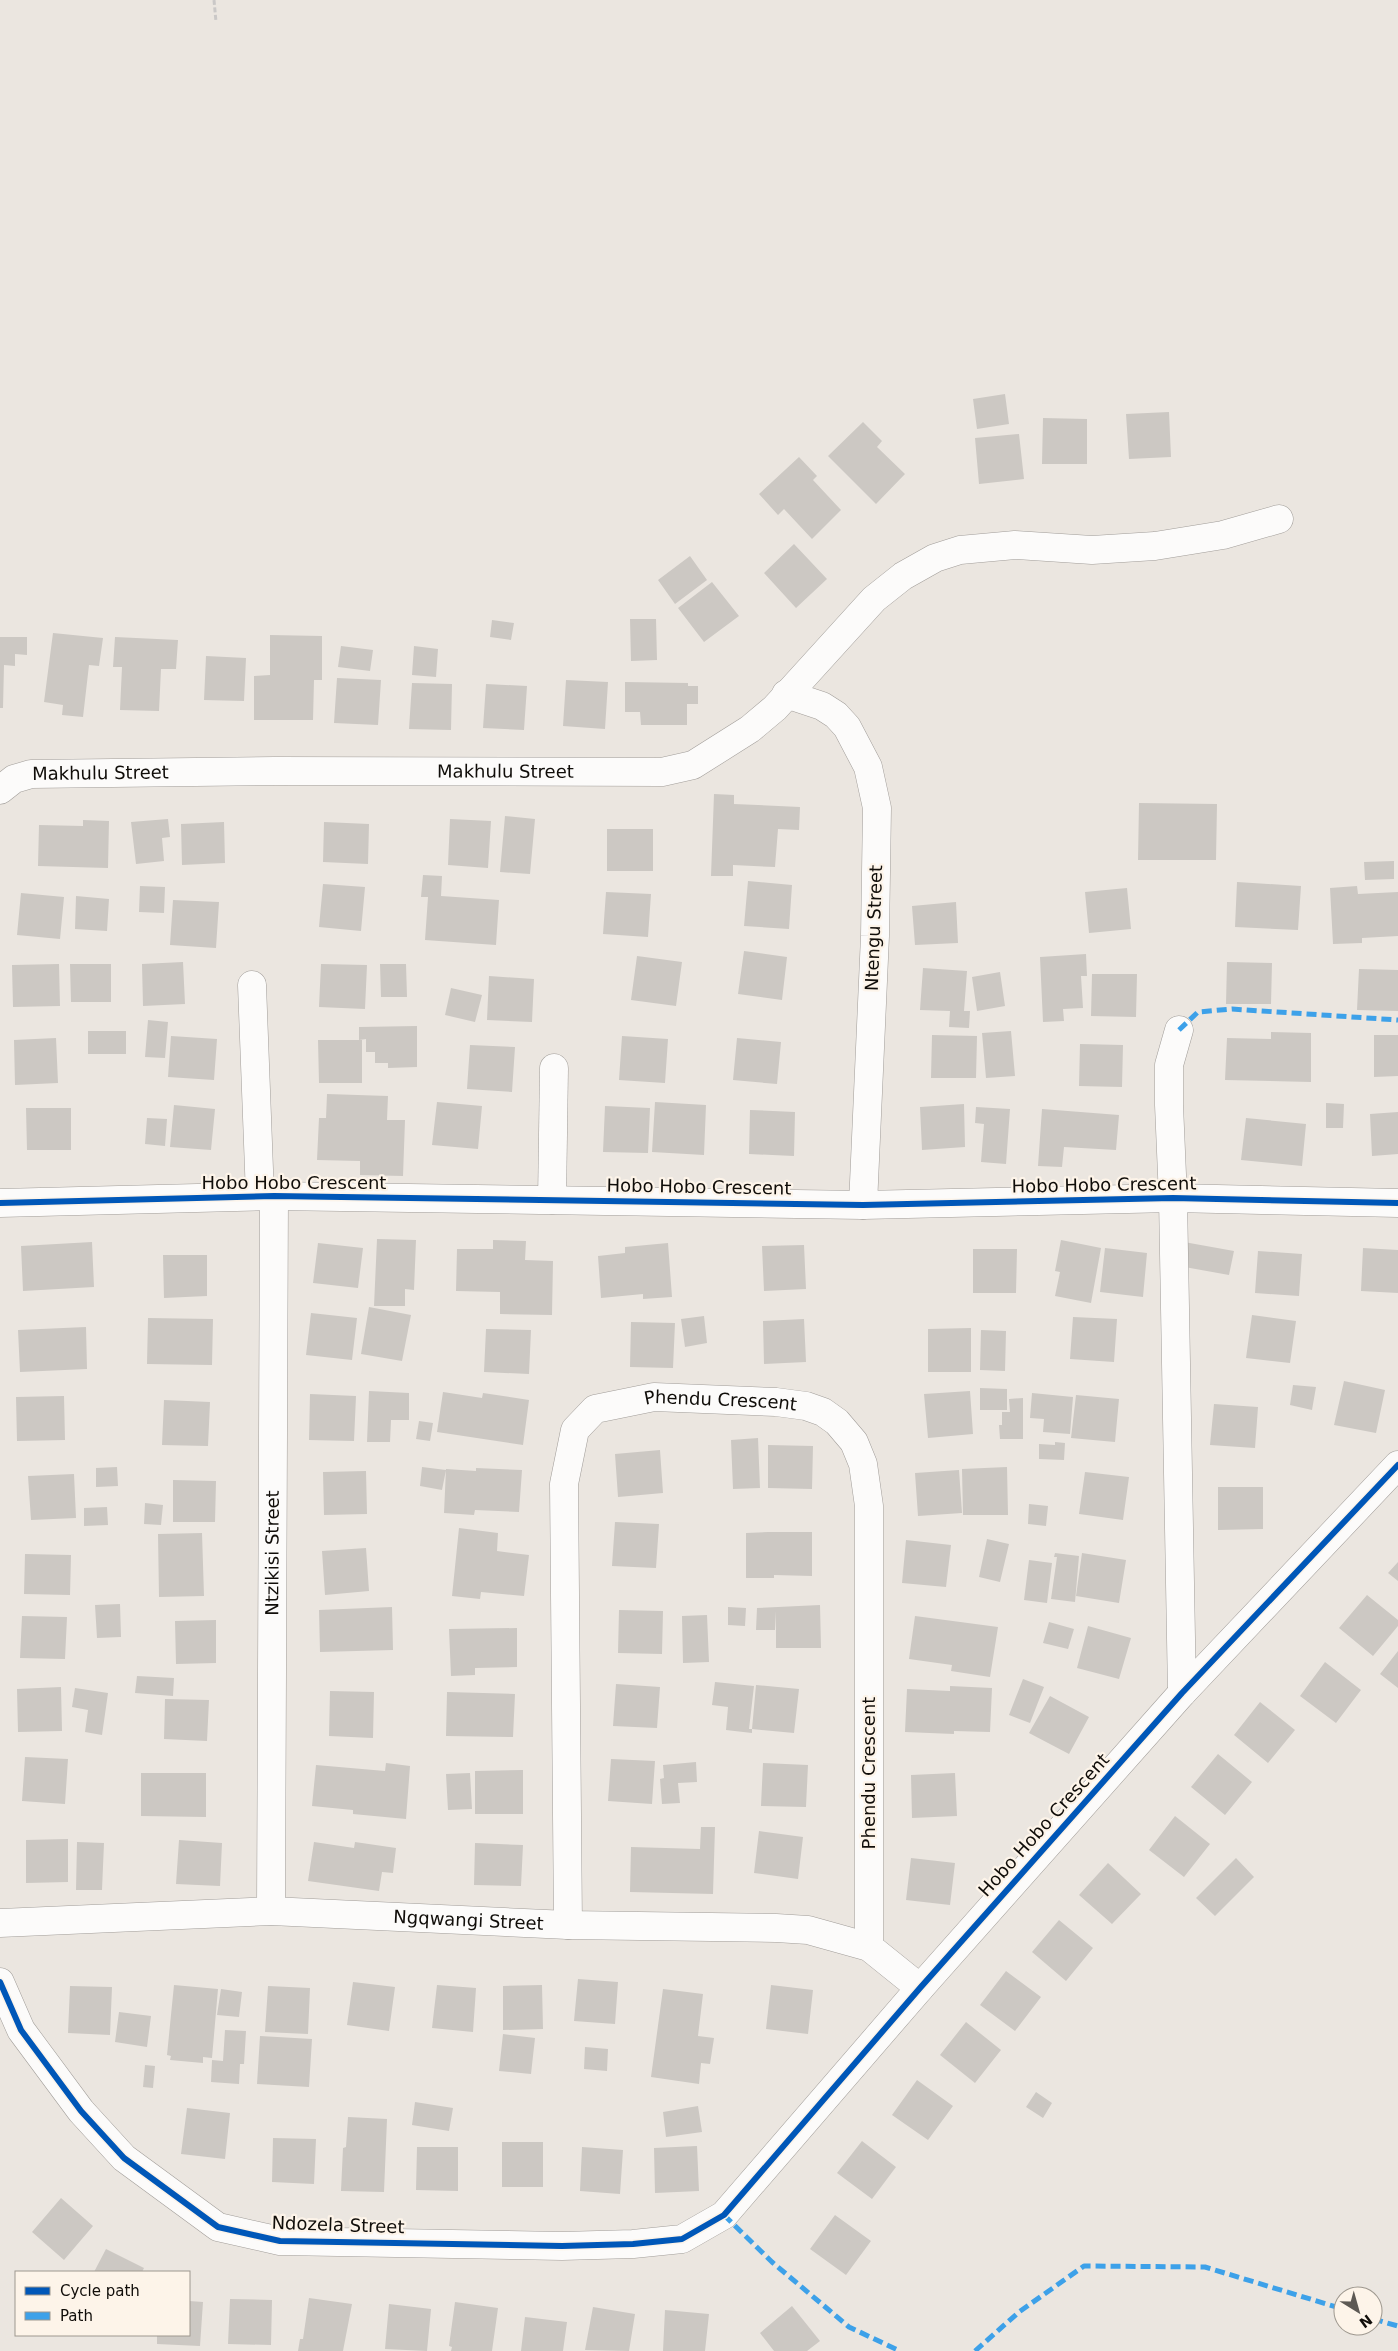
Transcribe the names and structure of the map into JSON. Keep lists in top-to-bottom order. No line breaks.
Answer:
{"streets":{"street":["Makhulu Street","Ntengu Street","Hobo Hobo Crescent","Phendu Crescent","Ntzikisi Street","Ngqwangi Street","Ndozela Street"]},"crossings":[["Makhulu Street","Ntengu Street"],["Ntengu Street","Hobo Hobo Crescent"],["Hobo Hobo Crescent","Ntzikisi Street"],["Hobo Hobo Crescent","Ngqwangi Street"],["Hobo Hobo Crescent","Ndozela Street"],["Phendu Crescent","Ngqwangi Street"],["Ntzikisi Street","Ngqwangi Street"]],"legend":["Cycle path","Path"],"north":"bottom right"}
